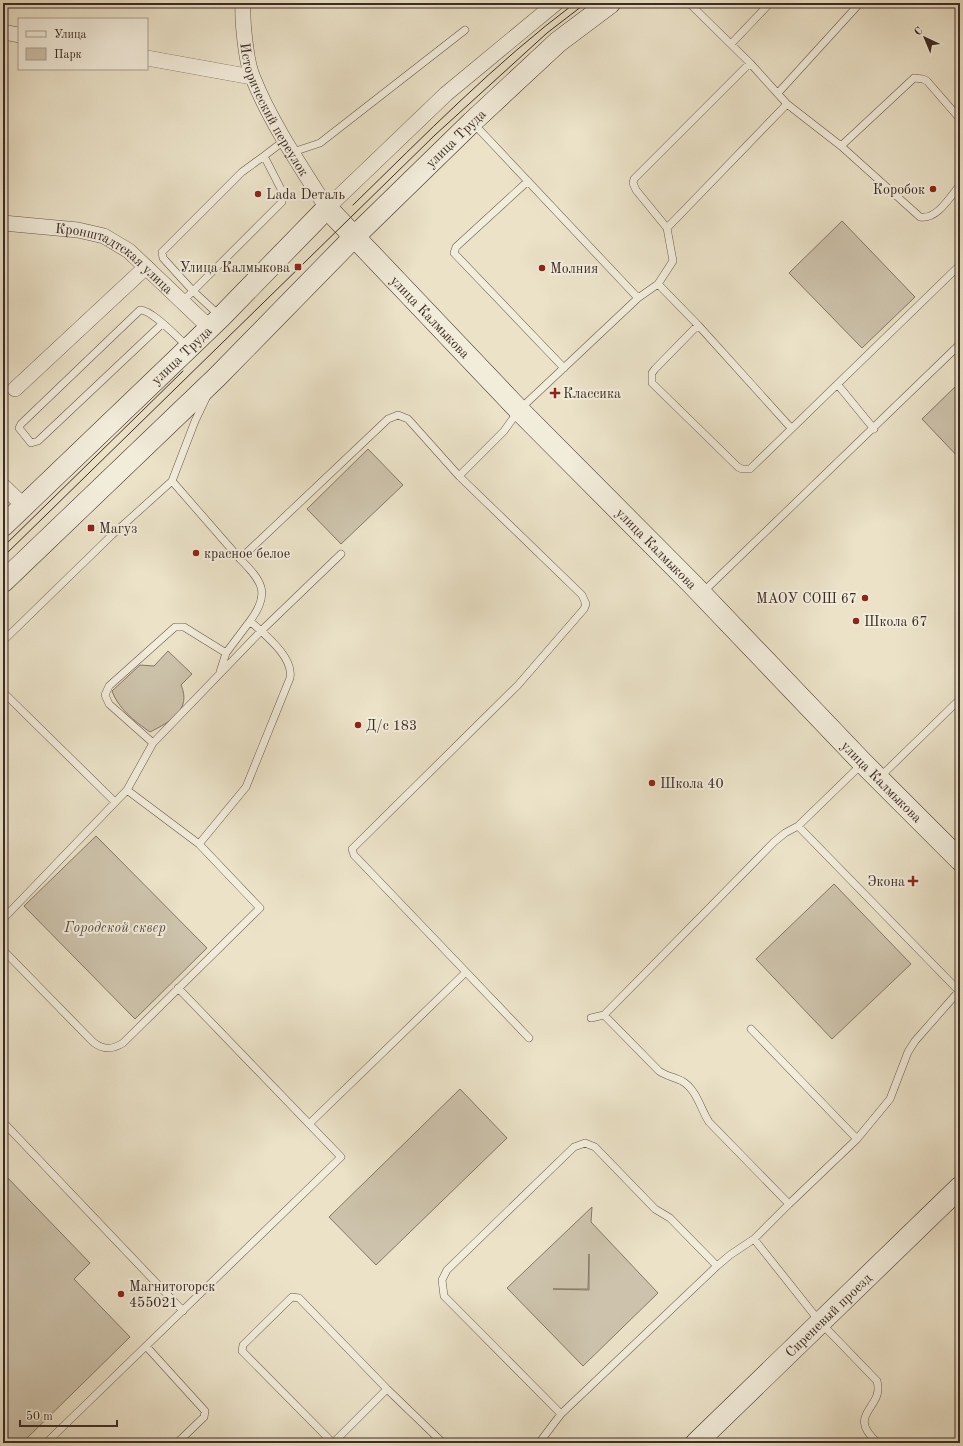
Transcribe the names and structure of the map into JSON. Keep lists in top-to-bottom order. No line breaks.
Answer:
{"streets":{"main road":["улица Труда","улица Калмыкова","Сиреневый проезд"],"street":["Исторический переулок","Кронштадтская улица"]},"crossings":[["Исторический переулок","улица Труда"],["улица Труда","Кронштадтская улица"],["улица Труда","улица Калмыкова"]],"parks":["Городской сквер"],"places":{"other":["Коробок","Lada Dеталь","Молния","красное белое","МАОУ СОШ 67","Школа 67","Д/с 183","Школа 40","Магнитогорск 455021"],"transit":["Улица Калмыкова","Магуз"],"health":["Классика","Экона"]},"legend":["Улица","Парк"],"scale_bar":"50 m","north":"top left"}
